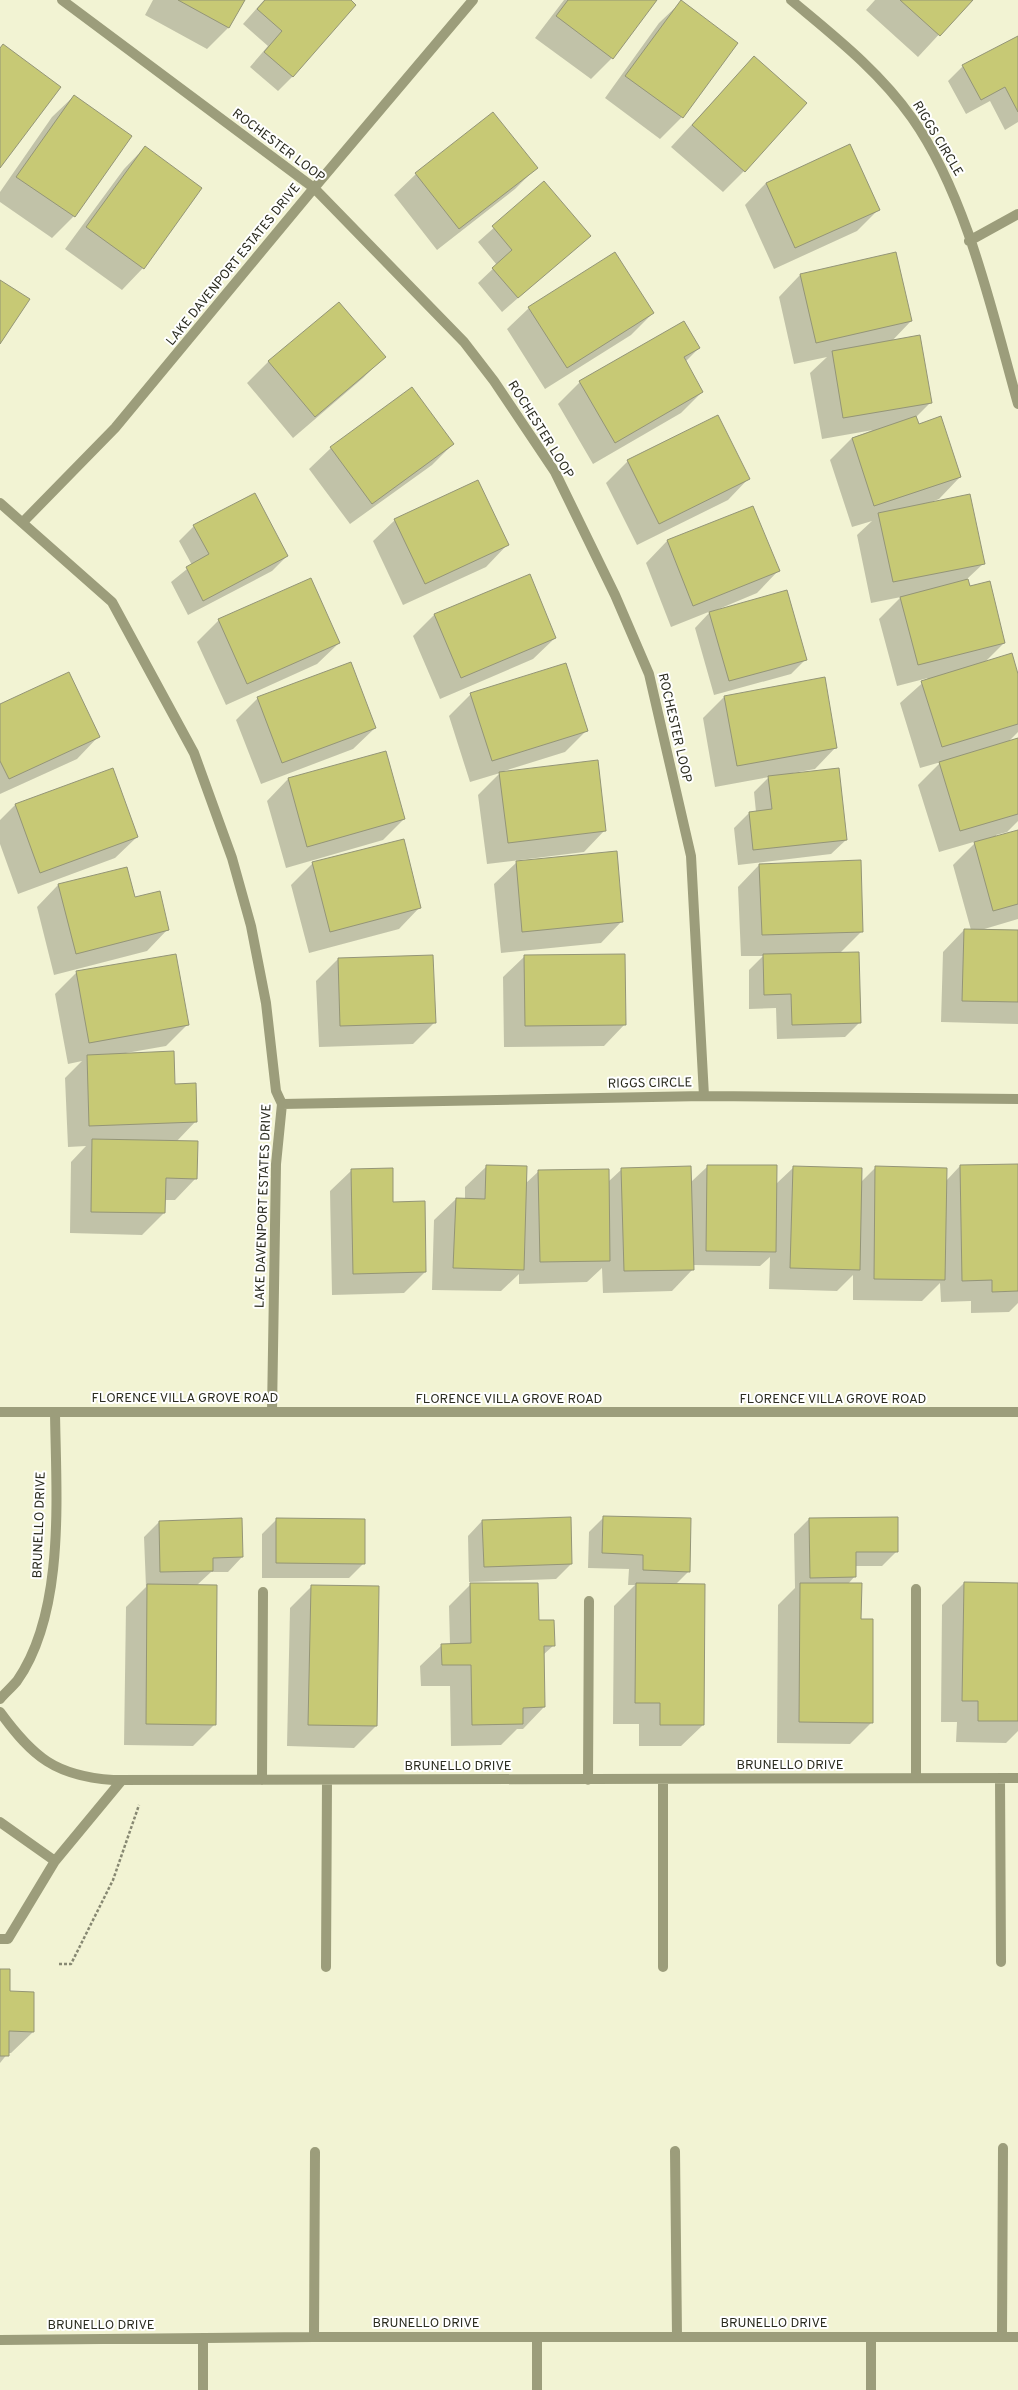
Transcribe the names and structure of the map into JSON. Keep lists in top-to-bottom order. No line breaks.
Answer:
{"streets":{"street":["RIGGS CIRCLE","ROCHESTER LOOP","LAKE DAVENPORT ESTATES DRIVE","FLORENCE VILLA GROVE ROAD","BRUNELLO DRIVE"]},"crossings":[["RIGGS CIRCLE","ROCHESTER LOOP"],["RIGGS CIRCLE","LAKE DAVENPORT ESTATES DRIVE"],["ROCHESTER LOOP","LAKE DAVENPORT ESTATES DRIVE"],["LAKE DAVENPORT ESTATES DRIVE","FLORENCE VILLA GROVE ROAD"],["FLORENCE VILLA GROVE ROAD","BRUNELLO DRIVE"]]}
